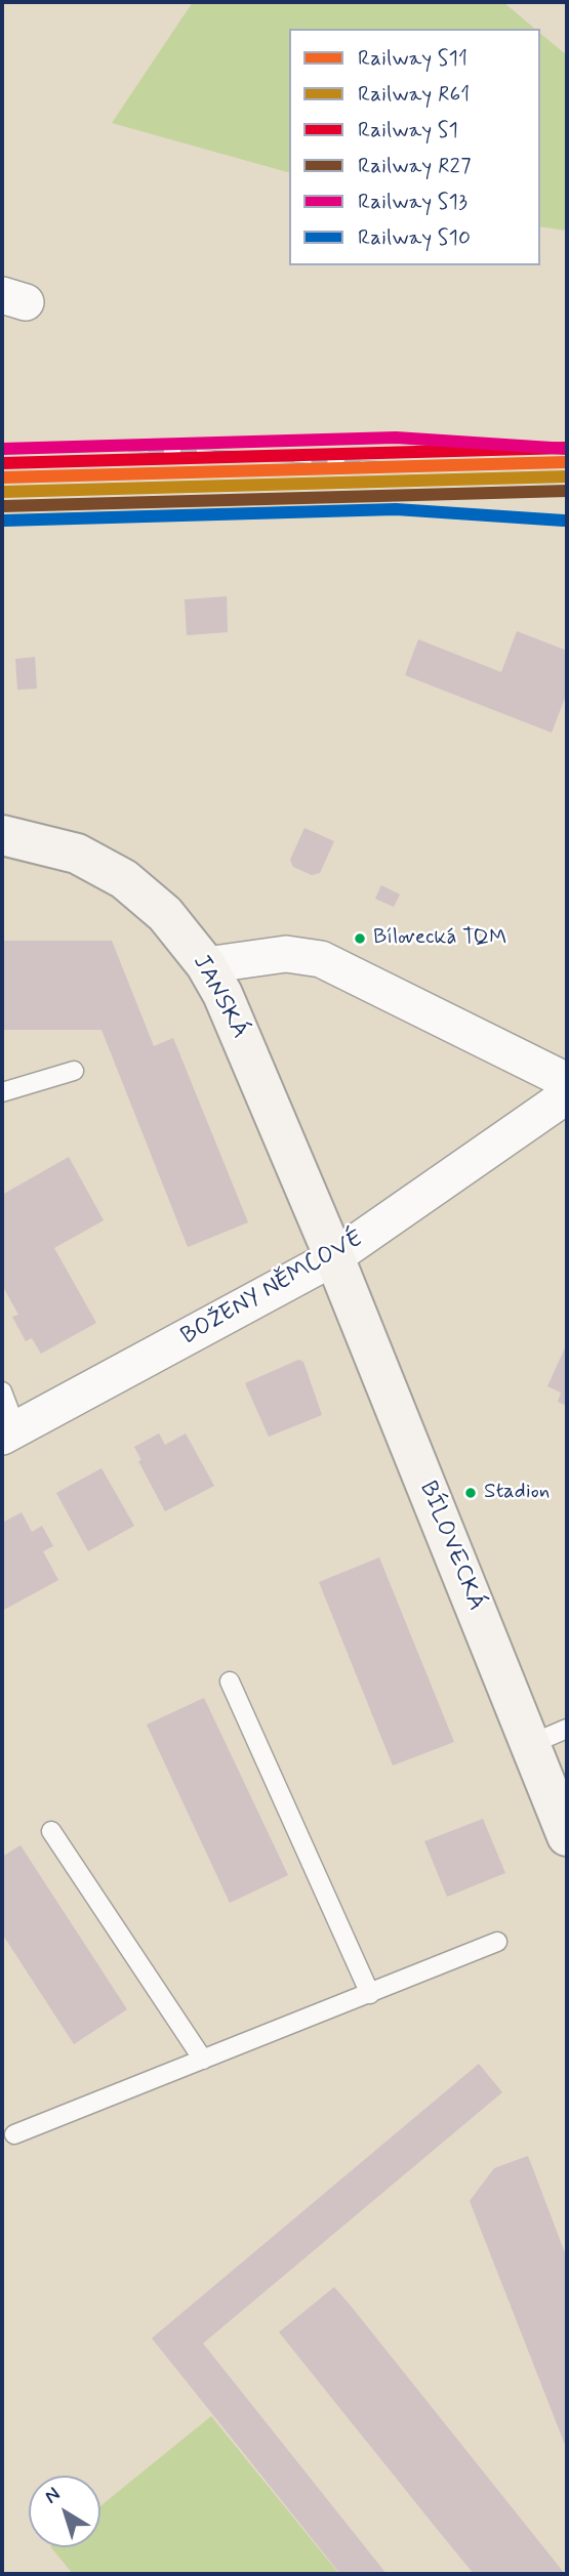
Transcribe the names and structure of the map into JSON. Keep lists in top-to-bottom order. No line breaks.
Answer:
{"streets":{"main road":["JANSKÁ","BÍLOVECKÁ"],"street":["BOŽENY NĚMCOVÉ"]},"crossings":[["JANSKÁ","BOŽENY NĚMCOVÉ"],["JANSKÁ","BÍLOVECKÁ"],["BOŽENY NĚMCOVÉ","BÍLOVECKÁ"]],"places":["Bílovecká TQM","Stadion"],"lines":["rail line S13","rail line S1","rail line S11","rail line R61","rail line R27","rail line S10"],"legend":["Railway S11","Railway R61","Railway S1","Railway R27","Railway S13","Railway S10"],"north":"top left"}
